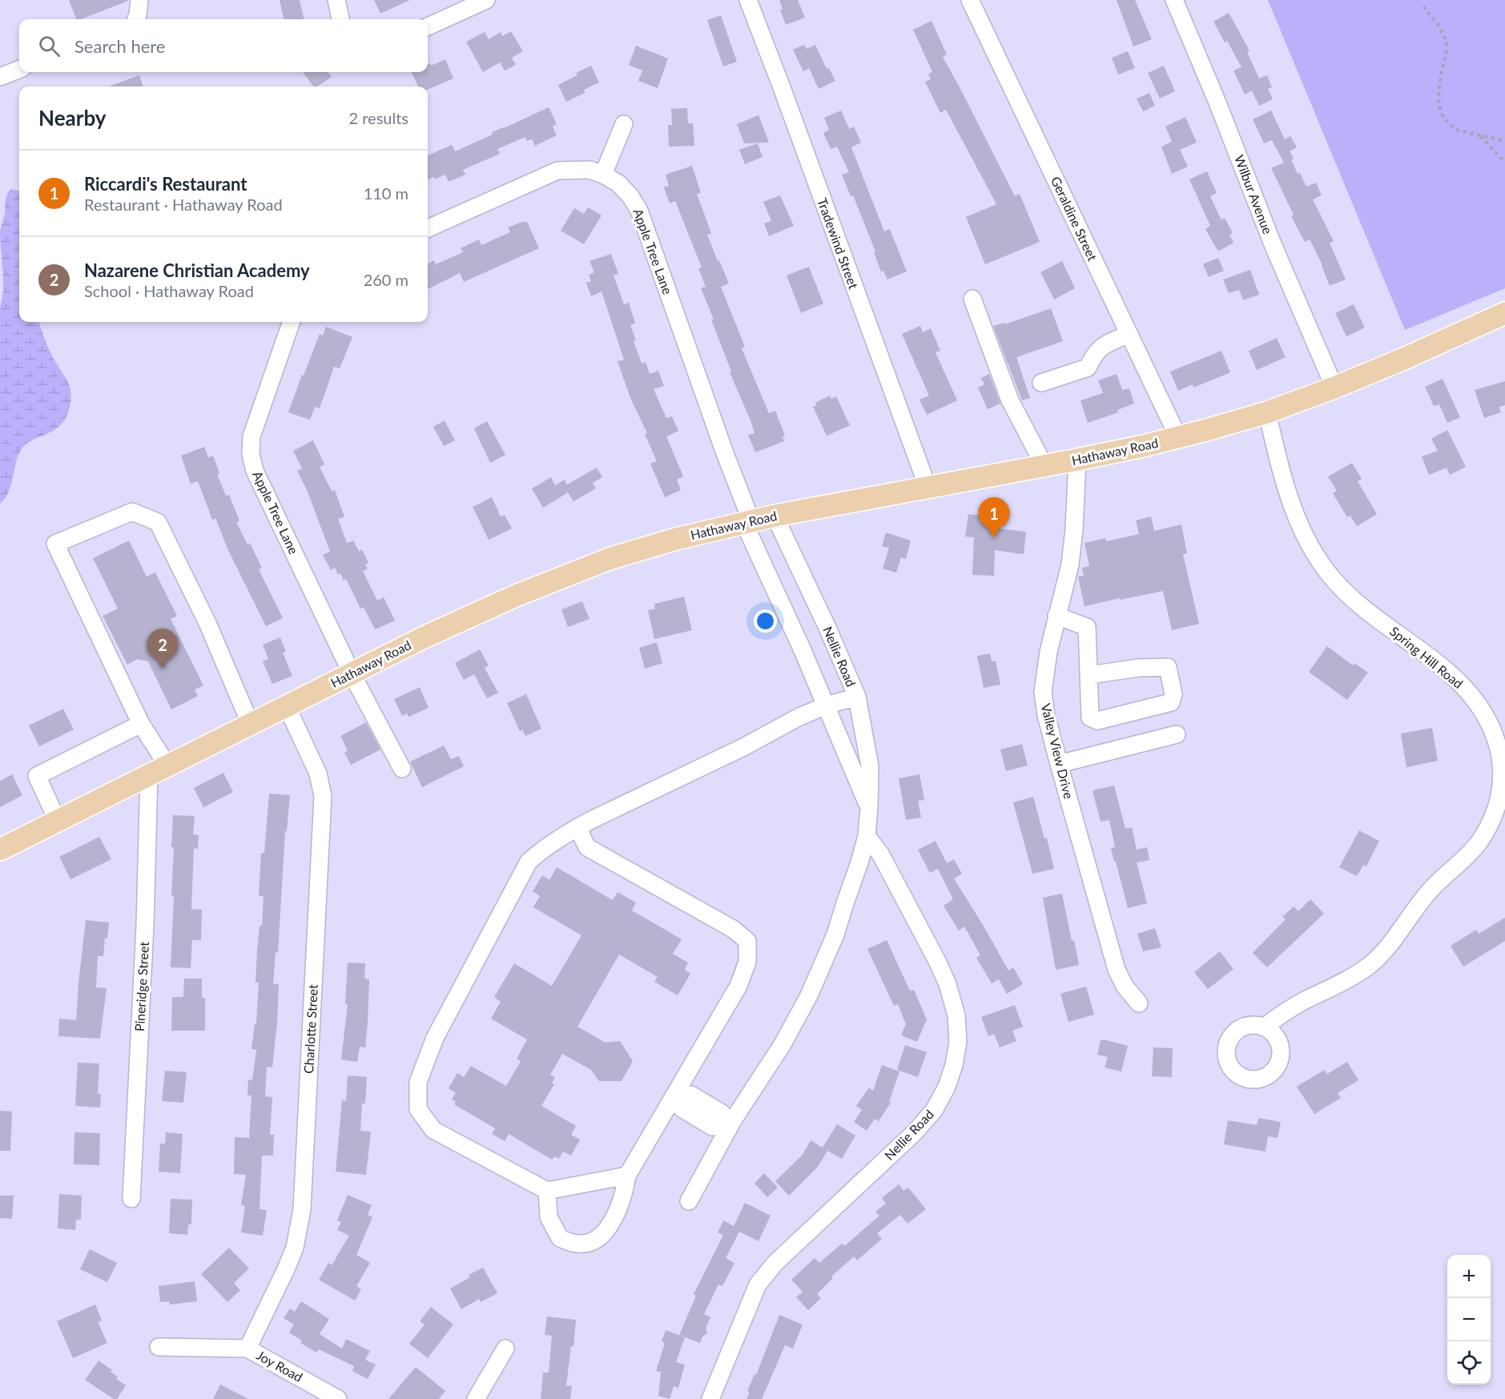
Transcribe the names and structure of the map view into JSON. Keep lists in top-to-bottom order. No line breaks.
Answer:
{"streets":{"main road":["Hathaway Road"],"street":["Wilbur Avenue","Geraldine Street","Tradewind Street","Apple Tree Lane","Nellie Road","Spring Hill Road","Valley View Drive","Pineridge Street","Charlotte Street","Joy Road"]},"crossings":[["Wilbur Avenue","Hathaway Road"],["Geraldine Street","Hathaway Road"],["Tradewind Street","Hathaway Road"],["Apple Tree Lane","Hathaway Road"],["Apple Tree Lane","Nellie Road"],["Hathaway Road","Nellie Road"],["Hathaway Road","Spring Hill Road"],["Hathaway Road","Valley View Drive"],["Hathaway Road","Pineridge Street"],["Hathaway Road","Charlotte Street"],["Charlotte Street","Joy Road"]],"page":{"search":"Search here","heading":["Nearby","2 results"],"list":[{"mark":"1","name":"Riccardi's Restaurant","note":"Restaurant · Hathaway Road","value":"110 m"},{"mark":"2","name":"Nazarene Christian Academy","note":"School · Hathaway Road","value":"260 m"}],"pins":["1","2"],"map_buttons":["+","−"]}}
